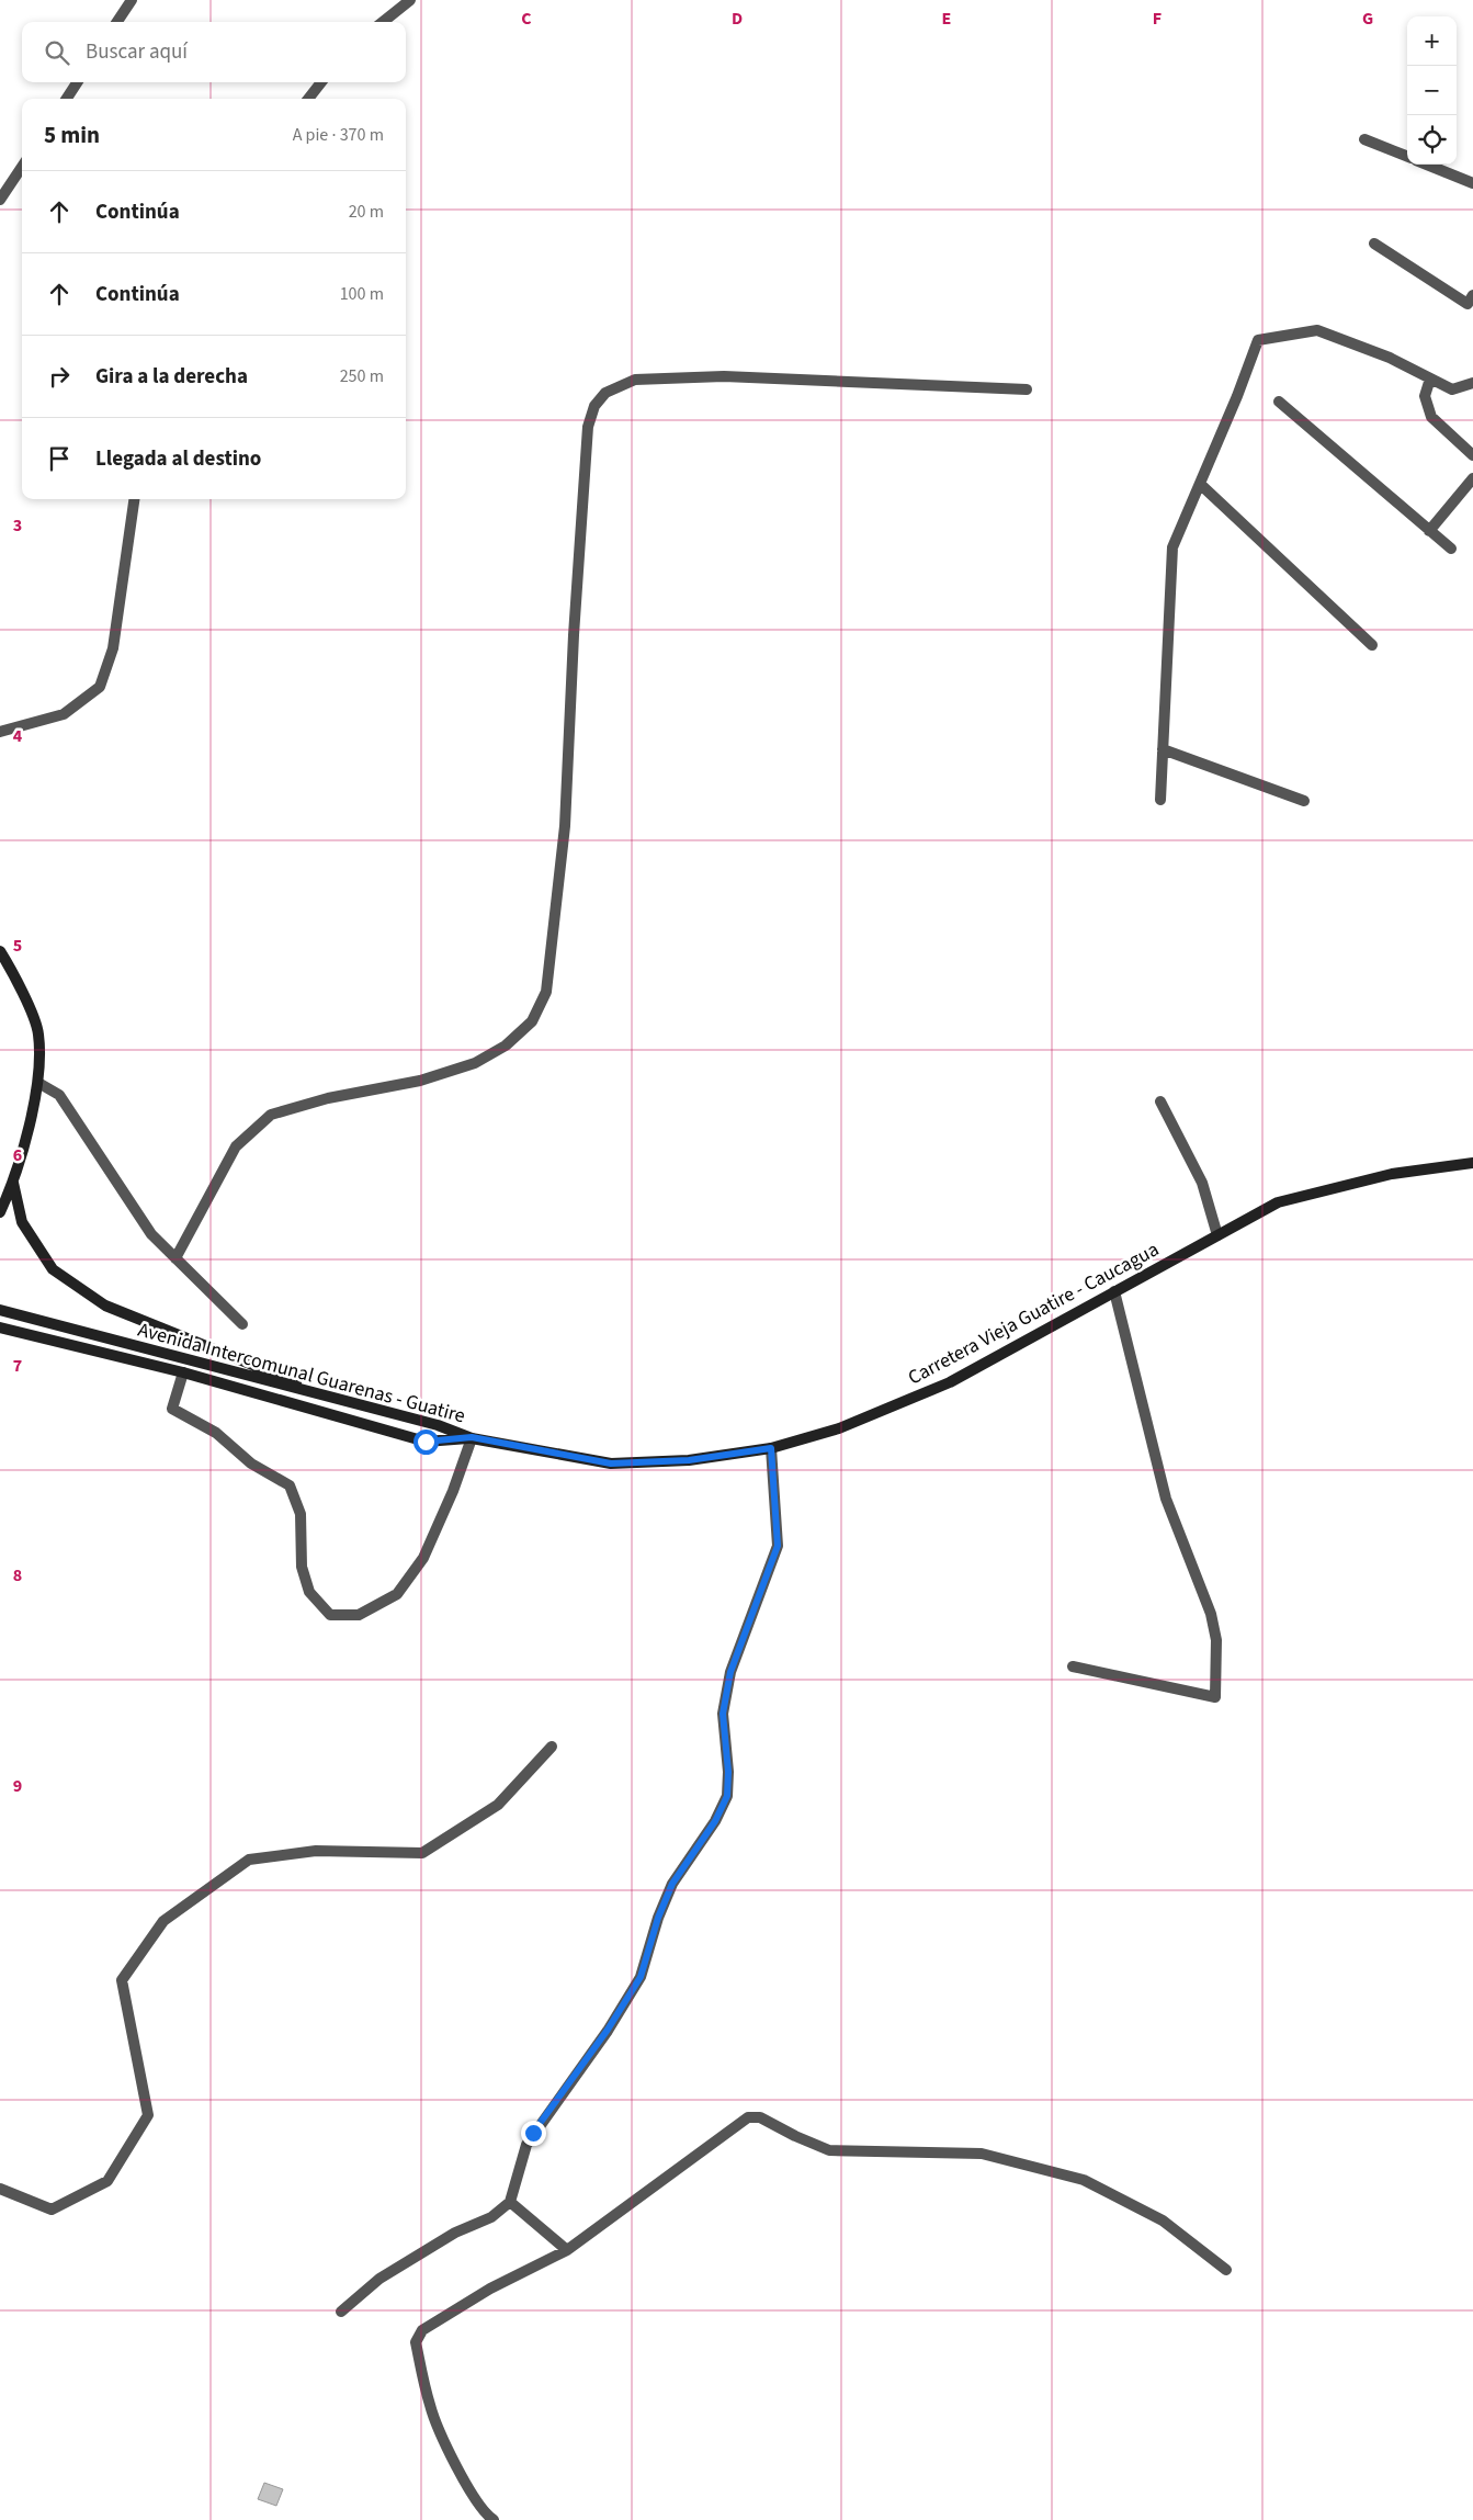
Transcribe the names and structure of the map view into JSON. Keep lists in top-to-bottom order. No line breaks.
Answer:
{"streets":{"main road":["Carretera Vieja Guatire - Caucagua","Avenida Intercomunal Guarenas - Guatire"]},"crossings":[["Carretera Vieja Guatire - Caucagua","Avenida Intercomunal Guarenas - Guatire"]],"page":{"map_buttons":["+","−"],"search":"Buscar aquí","heading":["5 min","A pie · 370 m"],"list":[["Continúa","20 m"],["Continúa","100 m"],["Gira a la derecha","250 m"],"Llegada al destino"]},"grid":{"columns":["C","D","E","F","G"],"rows":["3","4","5","6","7","8","9"]}}
